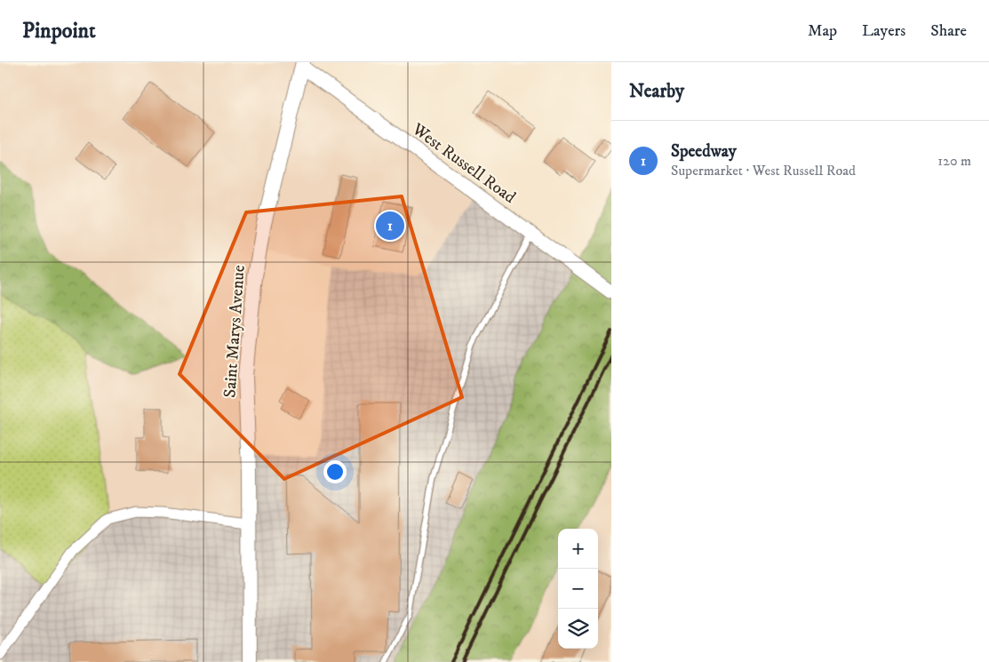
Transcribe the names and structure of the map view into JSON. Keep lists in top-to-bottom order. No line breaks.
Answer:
{"streets":{"main road":["Saint Marys Avenue"],"street":["West Russell Road"]},"crossings":[["West Russell Road","Saint Marys Avenue"]],"page":{"header":"Pinpoint","nav":["Map","Layers","Share"],"heading":"Nearby","list":[{"mark":"1","name":"Speedway","note":"Supermarket · West Russell Road","value":"120 m"}],"pins":"1","map_buttons":["+","−"]}}
